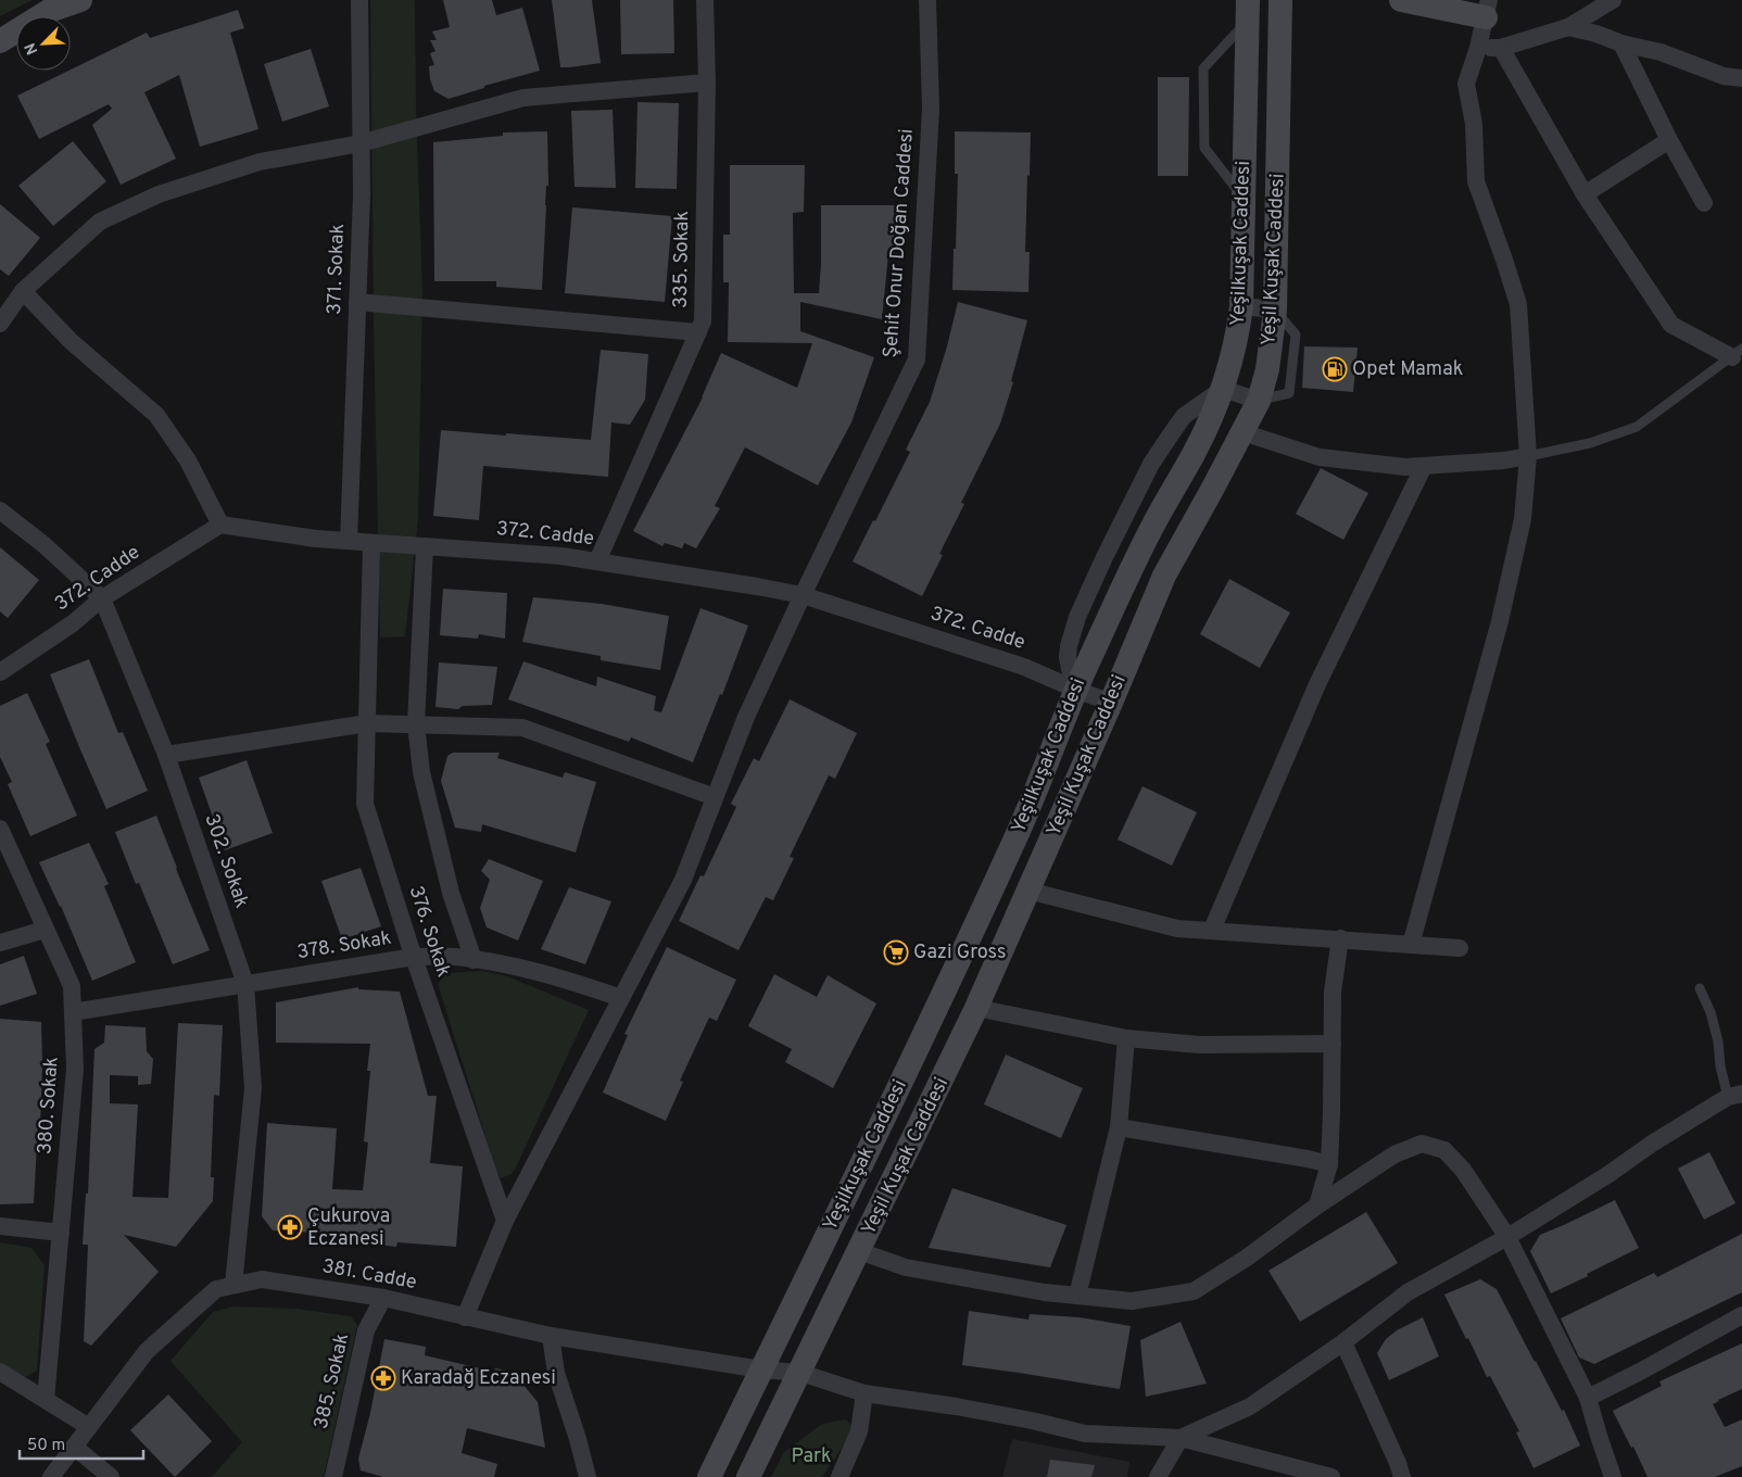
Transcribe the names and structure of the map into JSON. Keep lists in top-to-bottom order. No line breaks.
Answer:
{"streets":{"main road":["Yeşilkuşak Caddesi","Yeşil Kuşak Caddesi"],"street":["Şehit Onur Doğan Caddesi","335. Sokak","371. Sokak","372. Cadde","302. Sokak","376. Sokak","378. Sokak","380. Sokak","381. Cadde","385. Sokak"]},"crossings":[["Şehit Onur Doğan Caddesi","372. Cadde"],["Şehit Onur Doğan Caddesi","376. Sokak"],["Şehit Onur Doğan Caddesi","378. Sokak"],["Yeşilkuşak Caddesi","372. Cadde"],["Yeşilkuşak Caddesi","381. Cadde"],["335. Sokak","372. Cadde"],["Yeşil Kuşak Caddesi","372. Cadde"],["Yeşil Kuşak Caddesi","381. Cadde"],["371. Sokak","372. Cadde"],["372. Cadde","302. Sokak"],["372. Cadde","376. Sokak"],["302. Sokak","378. Sokak"],["302. Sokak","381. Cadde"],["376. Sokak","378. Sokak"],["378. Sokak","380. Sokak"],["381. Cadde","385. Sokak"]],"parks":["Park"],"places":{"fuel station":["Opet Mamak"],"supermarket":["Gazi Gross"],"pharmacy":["Çukurova Eczanesi","Karadağ Eczanesi"]},"scale_bar":"50 m","north":"bottom left"}
